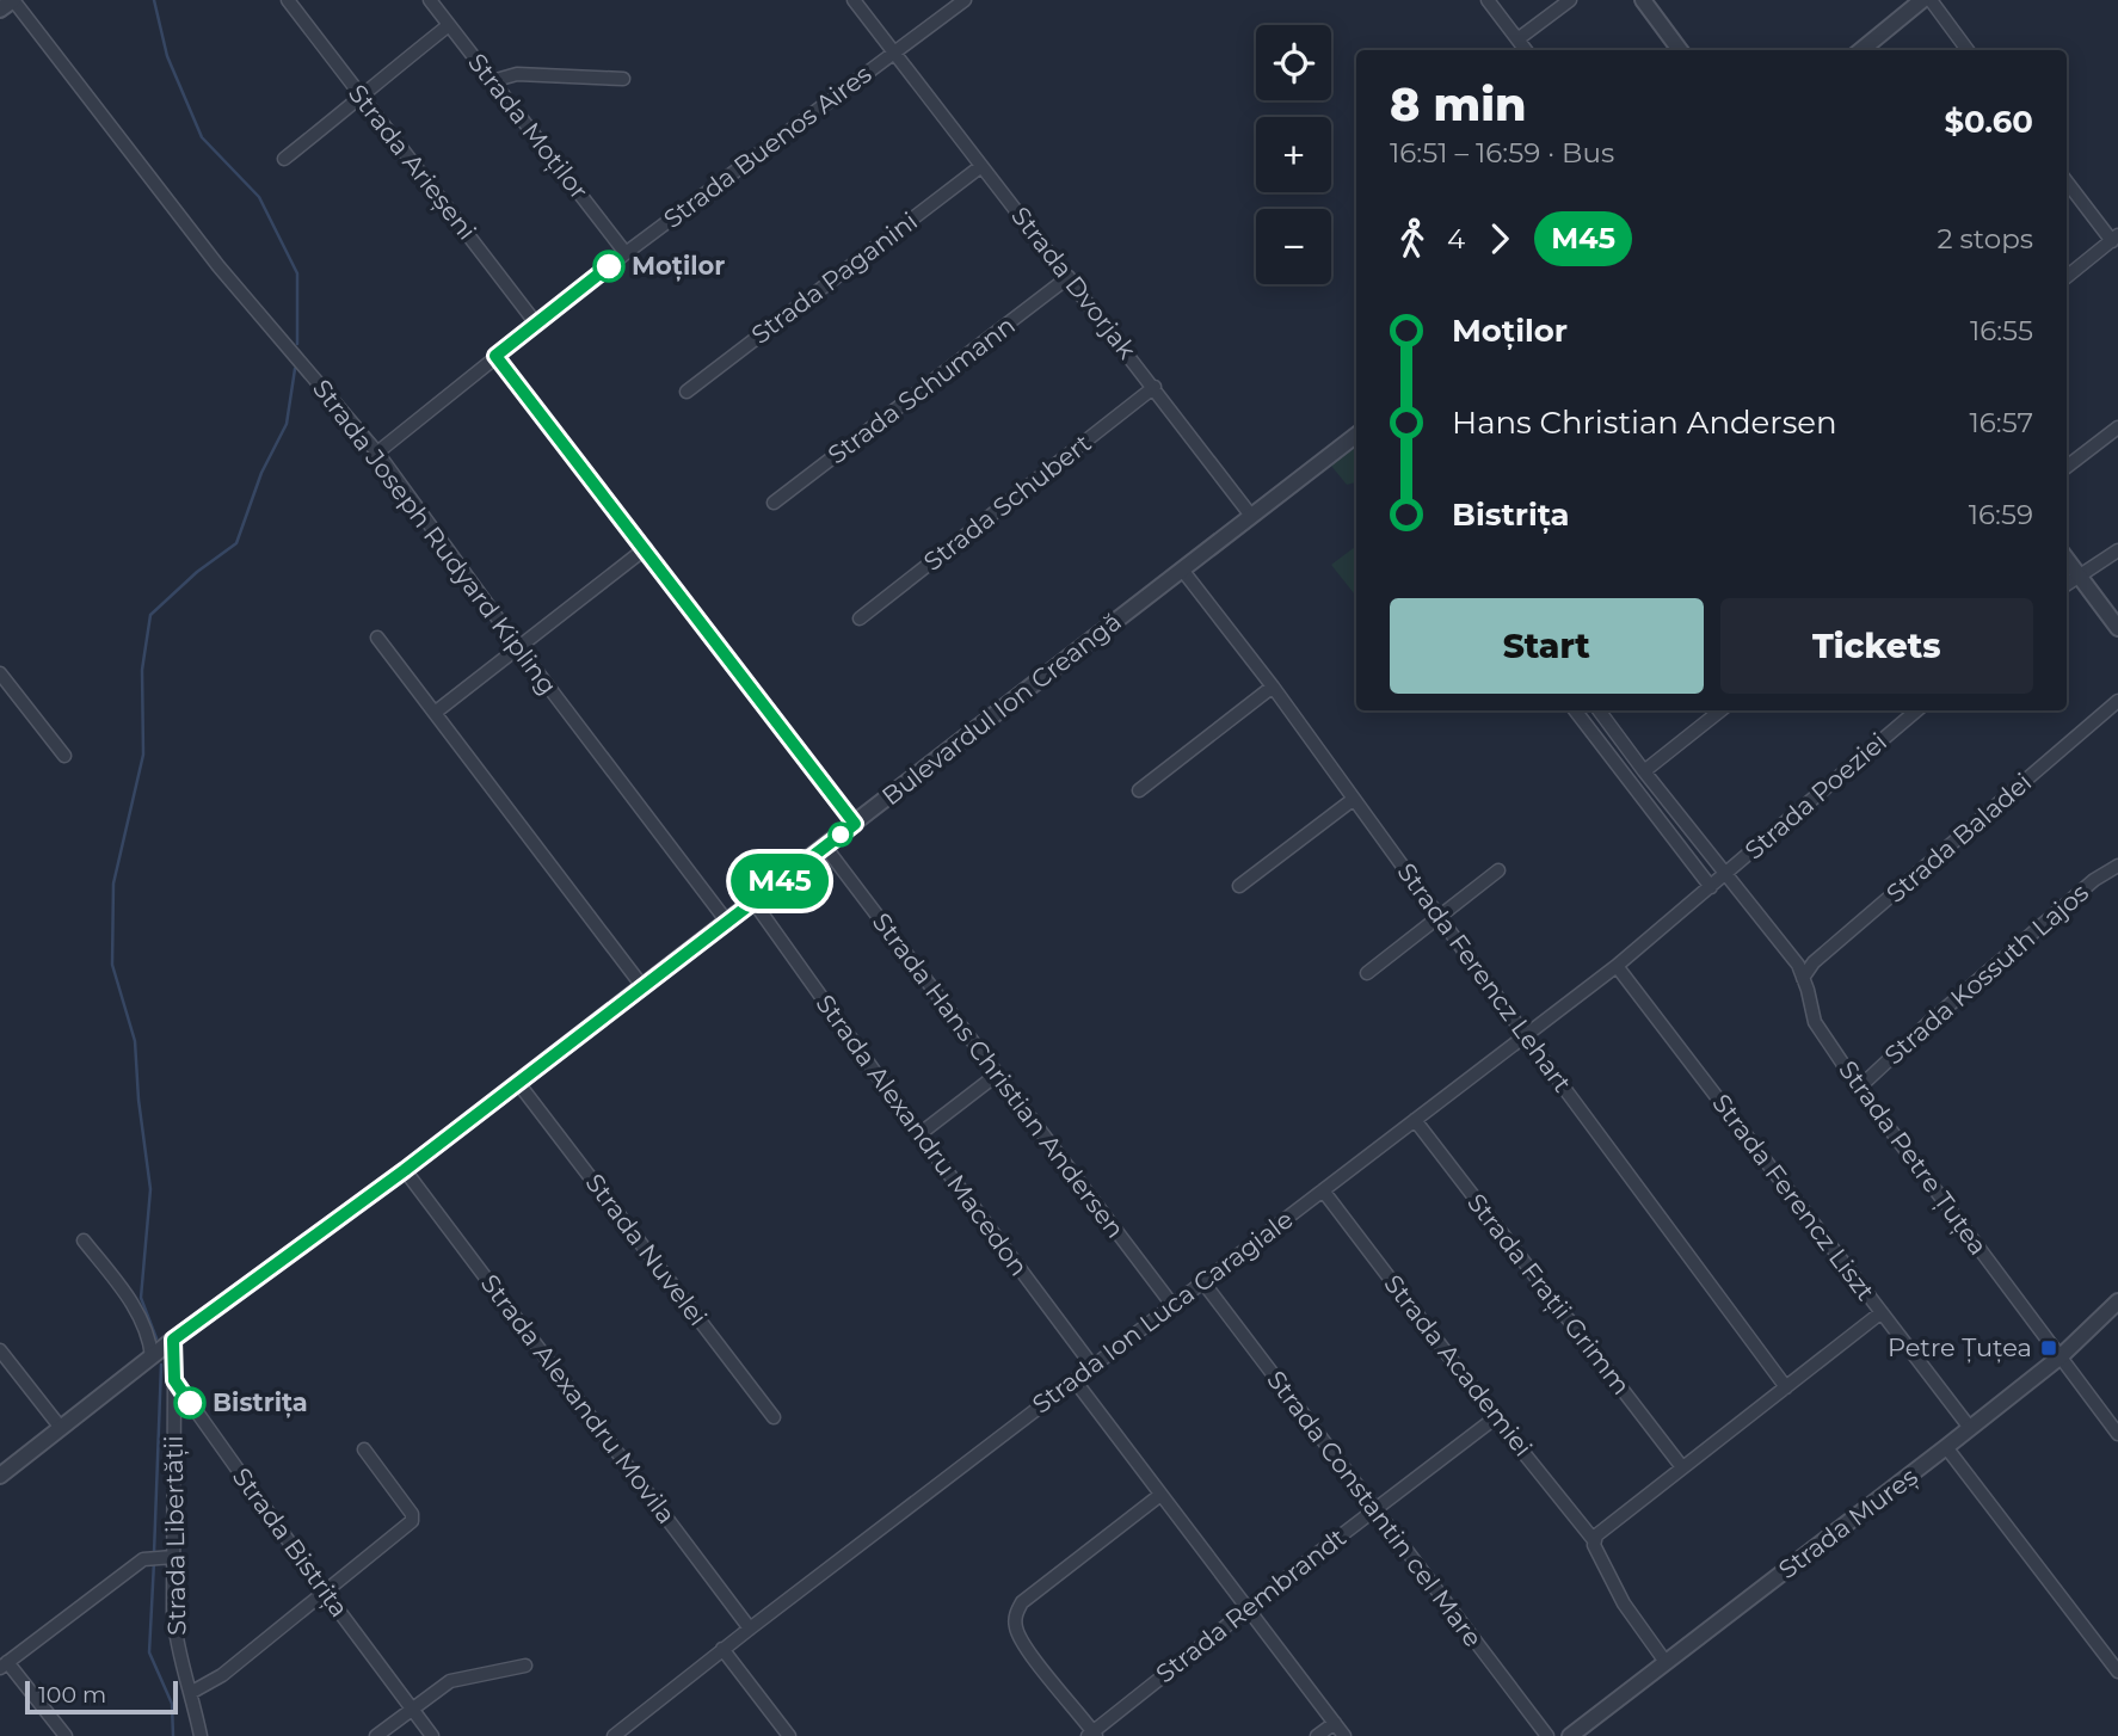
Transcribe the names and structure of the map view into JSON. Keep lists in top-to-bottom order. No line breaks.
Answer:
{"streets":{"street":["Strada Moților","Strada Buenos Aires","Strada Arieșeni","Strada Paganini","Strada Dvorjak","Strada Schumann","Strada Schubert","Strada Joseph Rudyard Kipling","Bulevardul Ion Creangă","Strada Poeziei","Strada Baladei","Strada Kossuth Lajos","Strada Ferencz Lehart","Strada Hans Christian Andersen","Strada Alexandru Macedon","Strada Petre Țuțea","Strada Ferencz Liszt","Strada Nuvelei","Strada Frații Grimm","Strada Ion Luca Caragiale","Strada Academiei","Strada Alexandru Movila","Strada Constantin cel Mare","Strada Mureș","Strada Libertății","Strada Bistrița","Strada Rembrandt"]},"crossings":[["Strada Moților","Strada Buenos Aires"],["Strada Buenos Aires","Strada Arieșeni"],["Strada Buenos Aires","Strada Dvorjak"],["Strada Buenos Aires","Strada Joseph Rudyard Kipling"],["Strada Paganini","Strada Dvorjak"],["Strada Dvorjak","Strada Schumann"],["Strada Dvorjak","Strada Schubert"],["Strada Dvorjak","Bulevardul Ion Creangă"],["Strada Joseph Rudyard Kipling","Bulevardul Ion Creangă"],["Bulevardul Ion Creangă","Strada Ferencz Lehart"],["Bulevardul Ion Creangă","Strada Hans Christian Andersen"],["Bulevardul Ion Creangă","Strada Alexandru Macedon"],["Bulevardul Ion Creangă","Strada Nuvelei"],["Bulevardul Ion Creangă","Strada Alexandru Movila"],["Strada Poeziei","Strada Petre Țuțea"],["Strada Poeziei","Strada Ion Luca Caragiale"],["Strada Baladei","Strada Petre Țuțea"],["Strada Kossuth Lajos","Strada Petre Țuțea"],["Strada Ferencz Lehart","Strada Ion Luca Caragiale"],["Strada Hans Christian Andersen","Strada Ion Luca Caragiale"],["Strada Alexandru Macedon","Strada Ion Luca Caragiale"],["Strada Petre Țuțea","Strada Mureș"],["Strada Ferencz Liszt","Strada Ion Luca Caragiale"],["Strada Ferencz Liszt","Strada Mureș"],["Strada Frații Grimm","Strada Ion Luca Caragiale"],["Strada Ion Luca Caragiale","Strada Academiei"],["Strada Ion Luca Caragiale","Strada Alexandru Movila"],["Strada Ion Luca Caragiale","Strada Constantin cel Mare"],["Strada Academiei","Strada Mureș"],["Strada Academiei","Strada Rembrandt"],["Strada Constantin cel Mare","Strada Rembrandt"],["Strada Libertății","Strada Bistrița"]],"places":{"other":["Moților","Bistrița"],"transit":["Petre Țuțea"]},"lines":["bus line M45"],"scale_bar":"100 m","page":{"on_map":"M45","map_buttons":["+","−"],"heading":["8 min","16:51 – 16:59 · Bus","$0.60"],"legs":["4","M45","2 stops"],"list":[{"name":"Moților","value":"16:55"},{"name":"Hans Christian Andersen","value":"16:57"},{"name":"Bistrița","value":"16:59"}],"buttons":["Start","Tickets"],"scale":"100 m"}}
